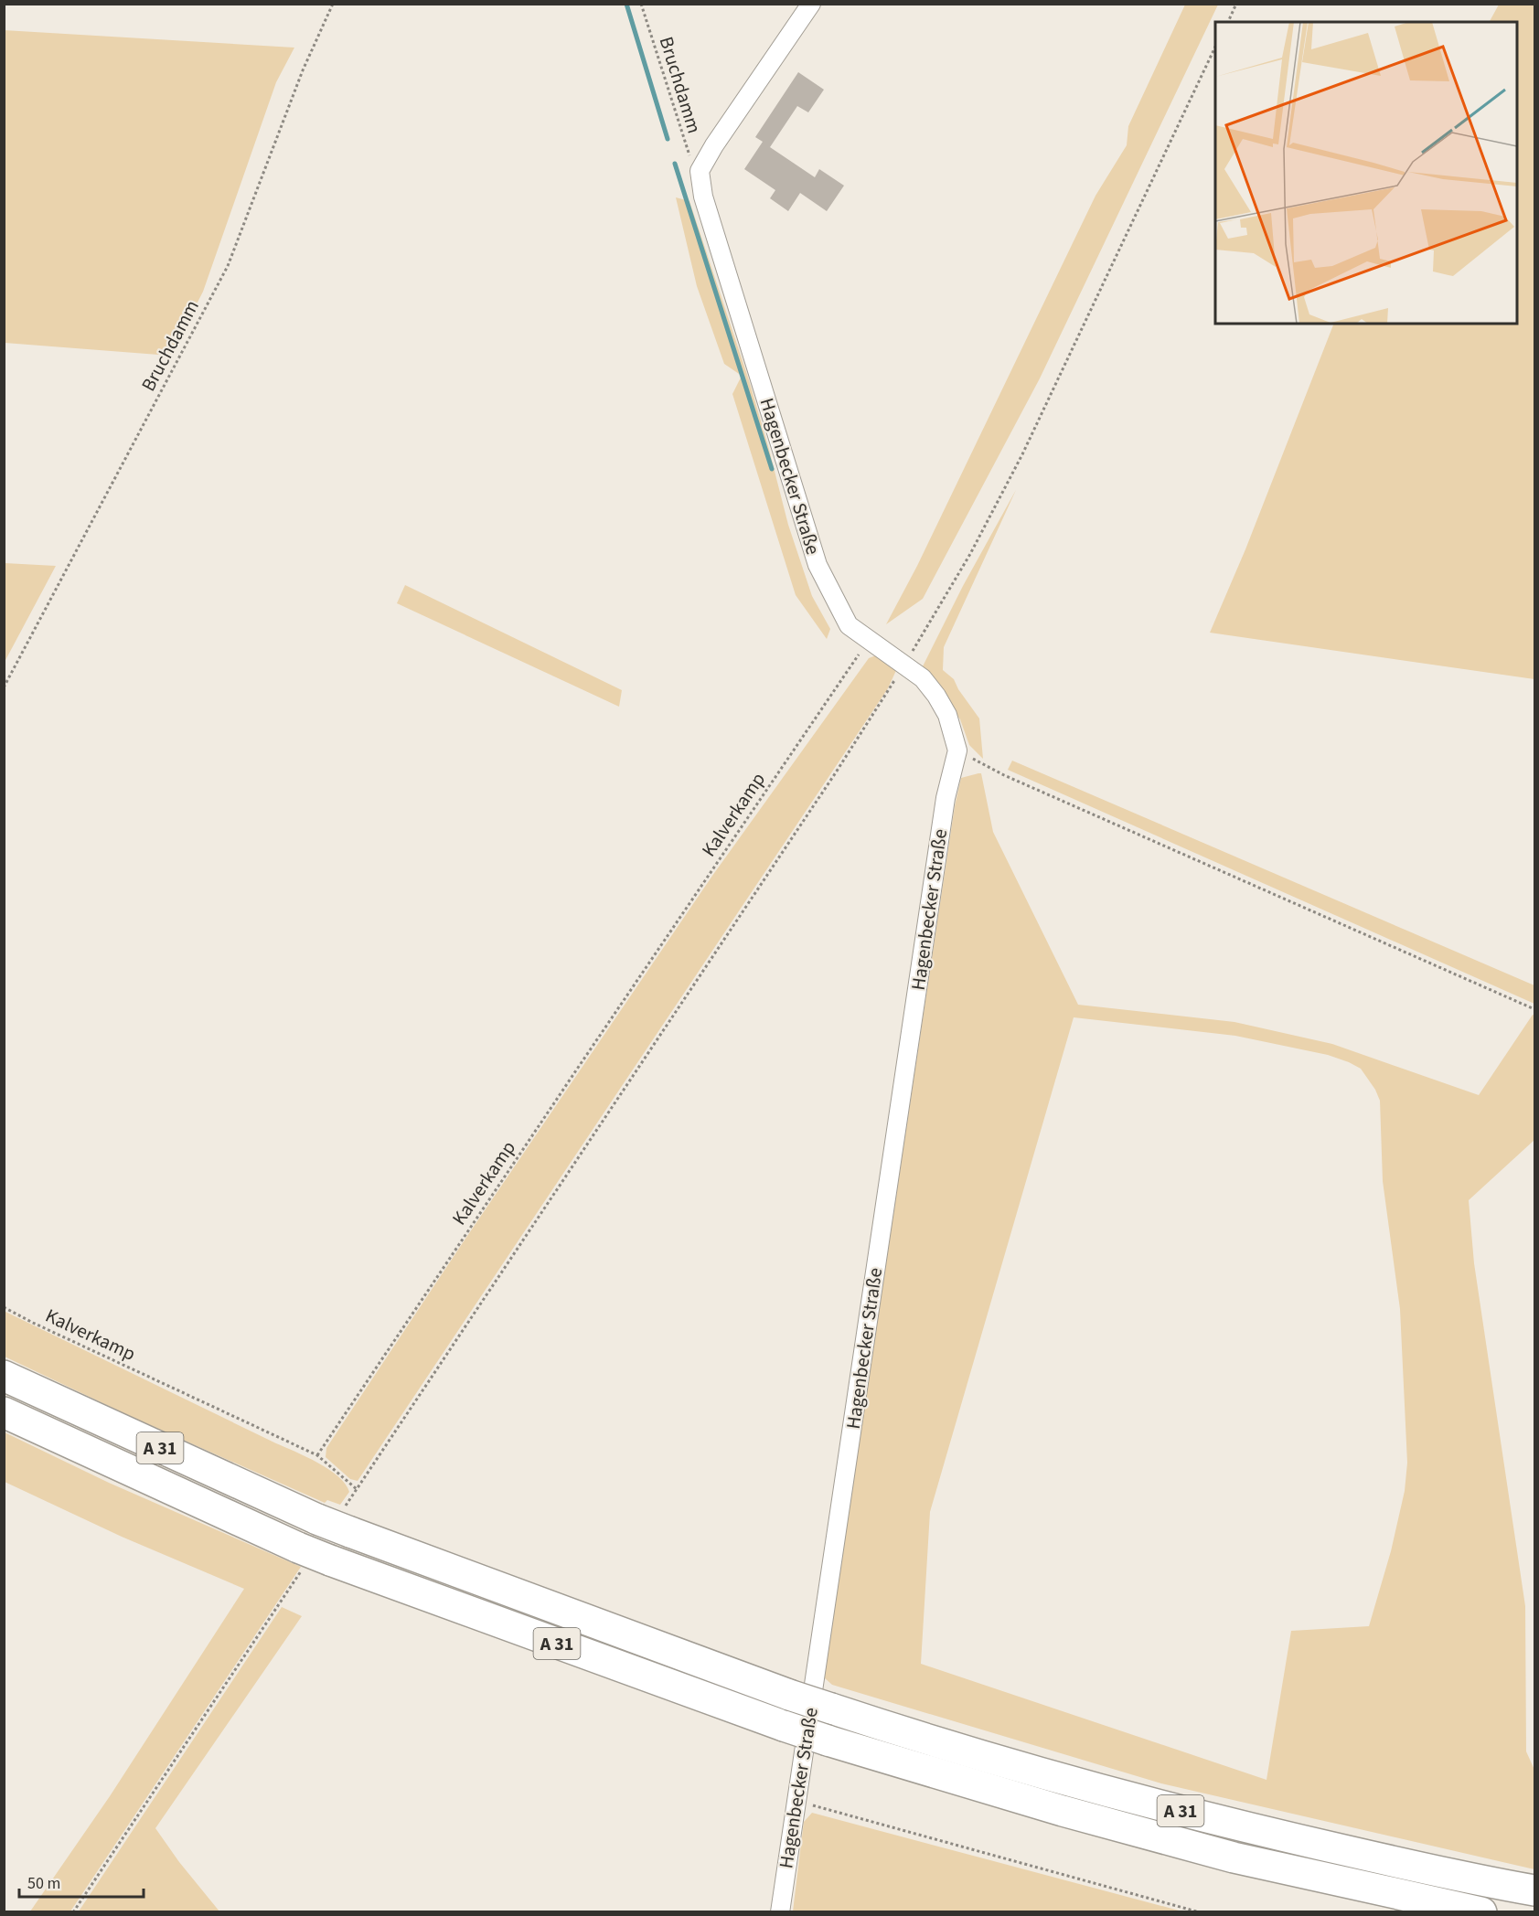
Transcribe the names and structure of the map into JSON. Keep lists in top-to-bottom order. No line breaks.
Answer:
{"streets":{"highway":["A 31"],"street":["Hagenbecker Straße"],"path":["Bruchdamm","Kalverkamp"]},"crossings":[["Bruchdamm","Hagenbecker Straße"],["Hagenbecker Straße","Kalverkamp"]],"scale_bar":"50 m"}
